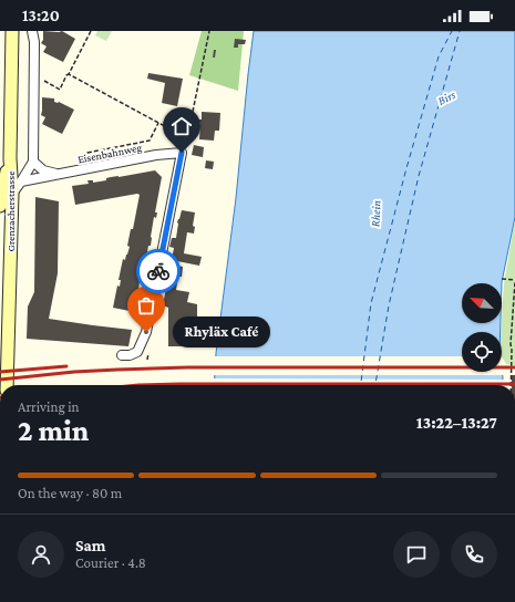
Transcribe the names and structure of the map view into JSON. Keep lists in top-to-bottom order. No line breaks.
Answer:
{"streets":{"main road":["Grenzacherstrasse"],"street":["Eisenbahnweg"]},"crossings":[["Eisenbahnweg","Grenzacherstrasse"]],"water":["Birs","Rhein"],"places":["Rhyläx Café"],"north":"top left","page":{"status":"13:20","bubble":"Rhyläx Café","heading":["2 min","Arriving in","13:22–13:27"],"panel":["Sam","Courier · 4.8"],"bar":"On the way · 80 m"}}
